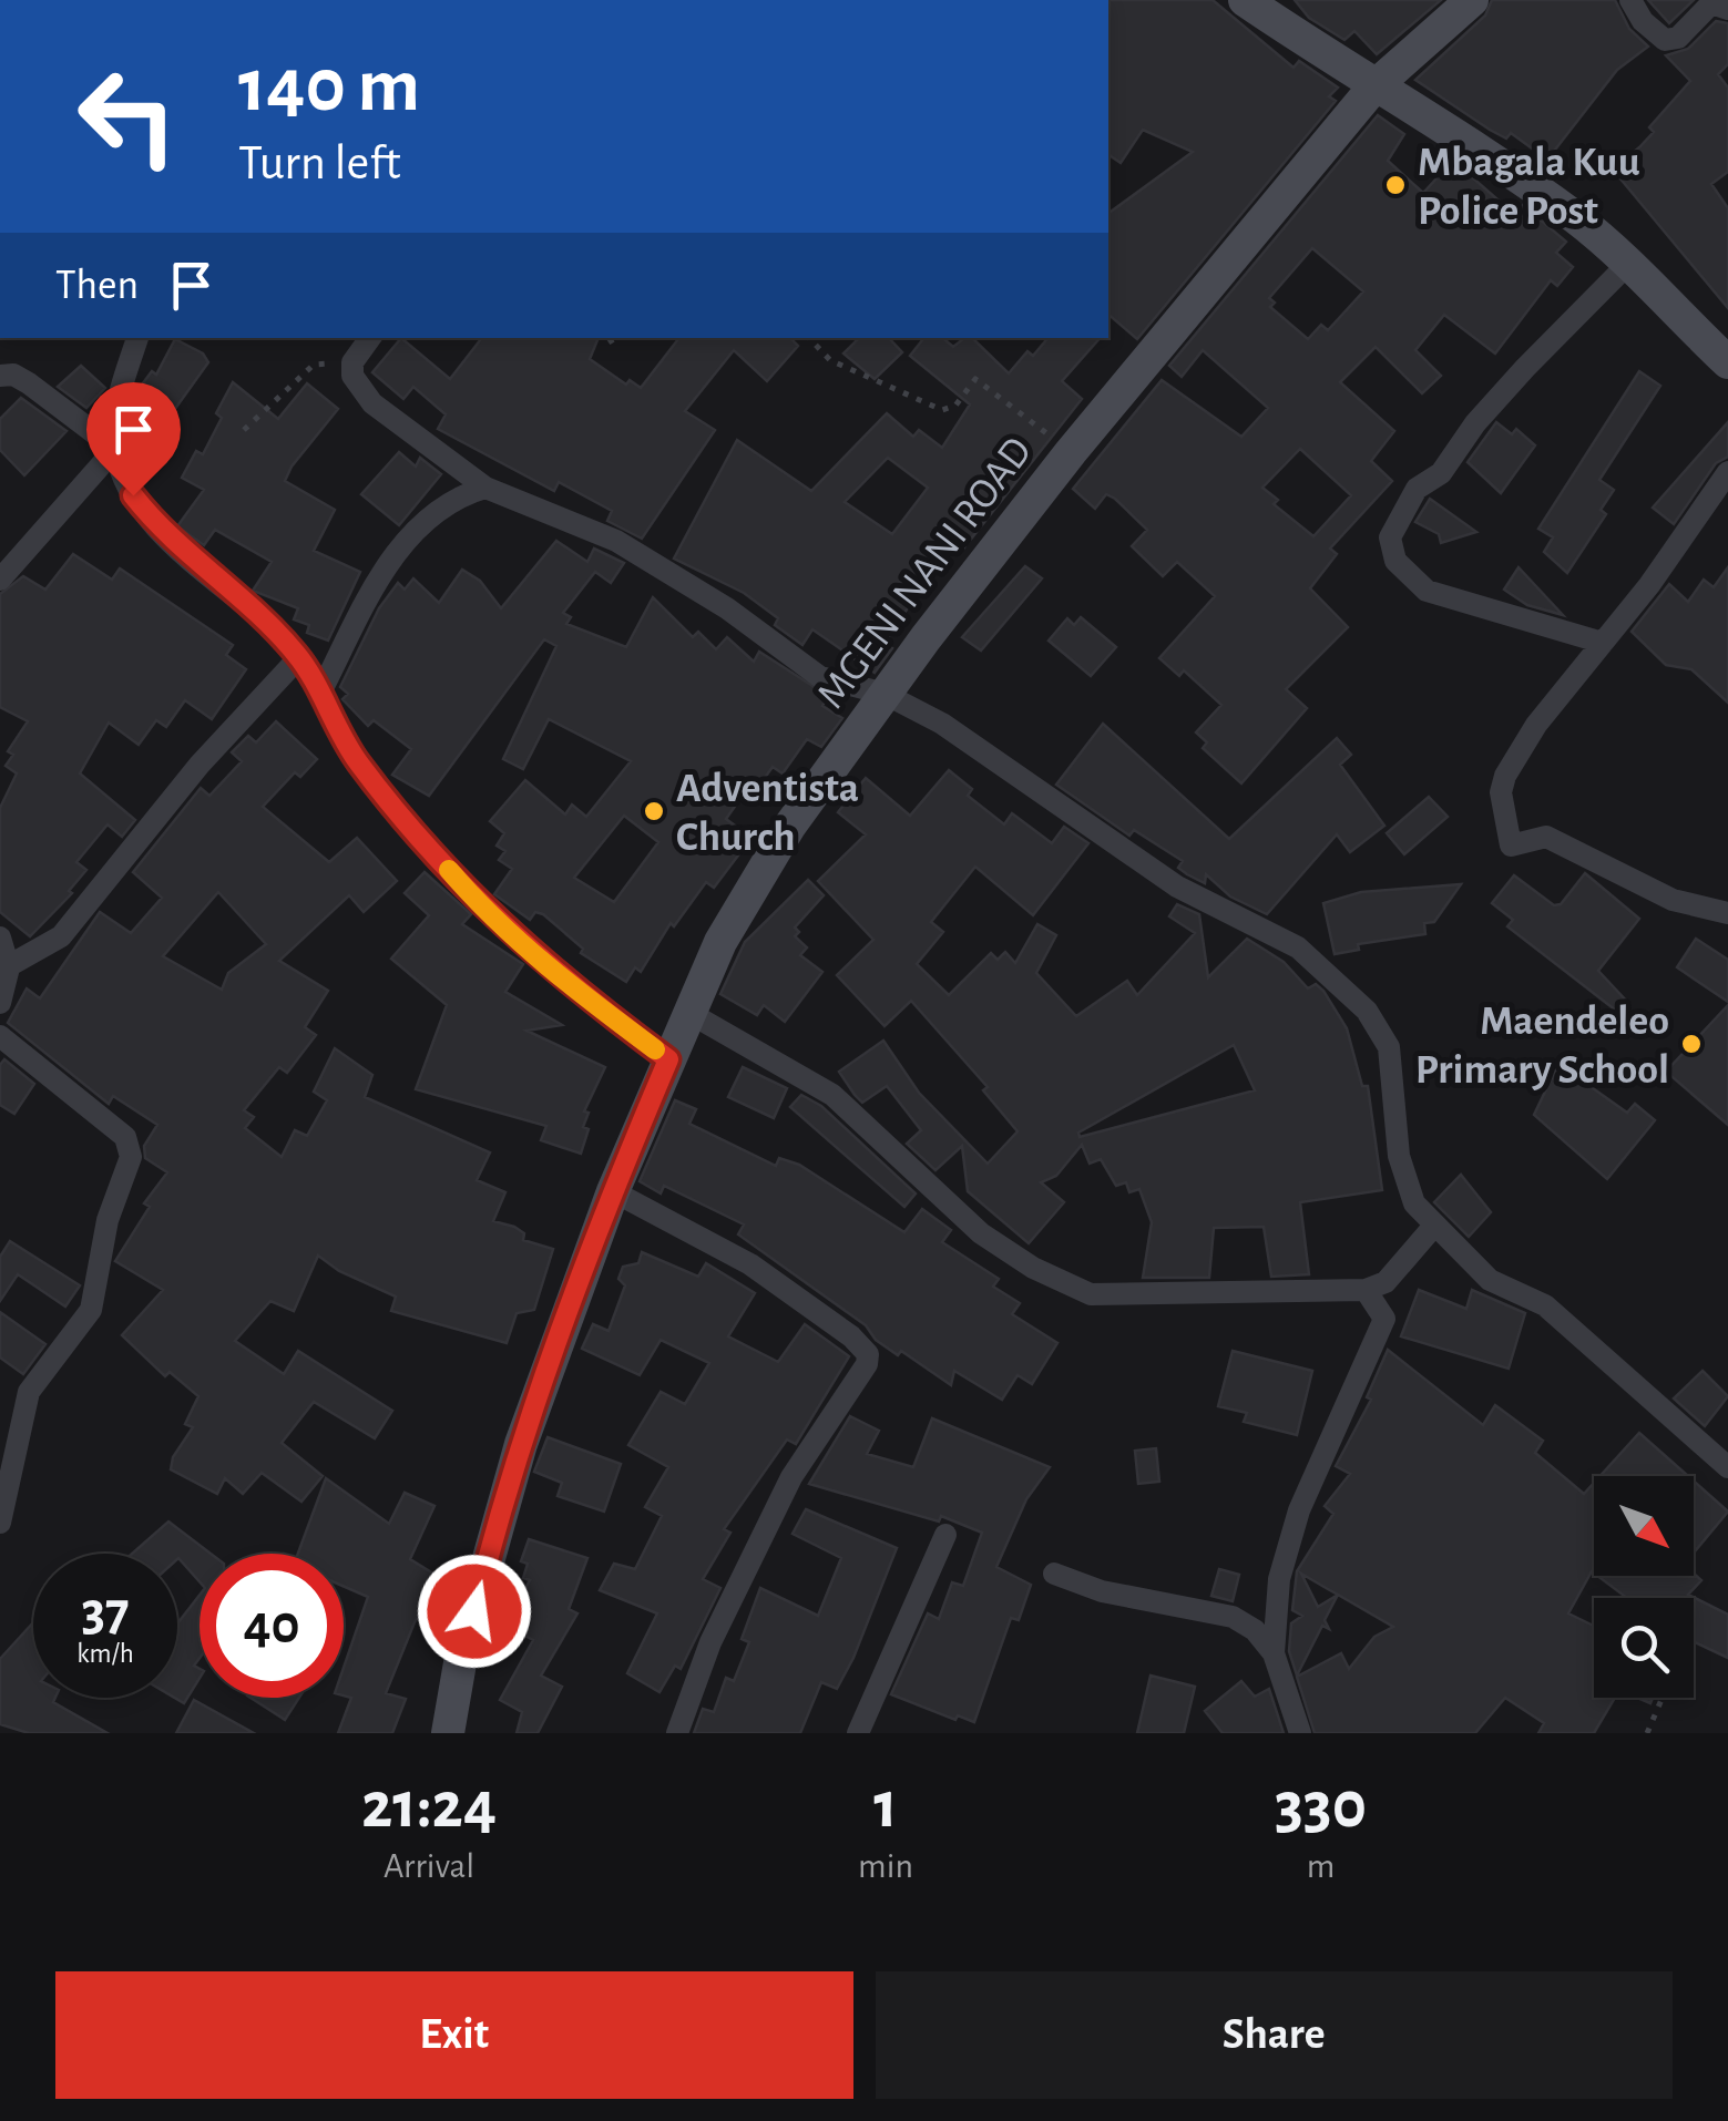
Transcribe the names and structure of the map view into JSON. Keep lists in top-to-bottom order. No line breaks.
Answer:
{"streets":{"street":["MGENI NANI ROAD"]},"places":["Mbagala Kuu Police Post","Adventista Church","Maendeleo Primary School"],"north":"bottom right","page":{"turn":["140 m","Turn left"],"then":"Then","speed":"37 km/h","limit":"40","eta":["21:24","Arrival","1","min","330","m"],"buttons":["Exit","Share"]}}
